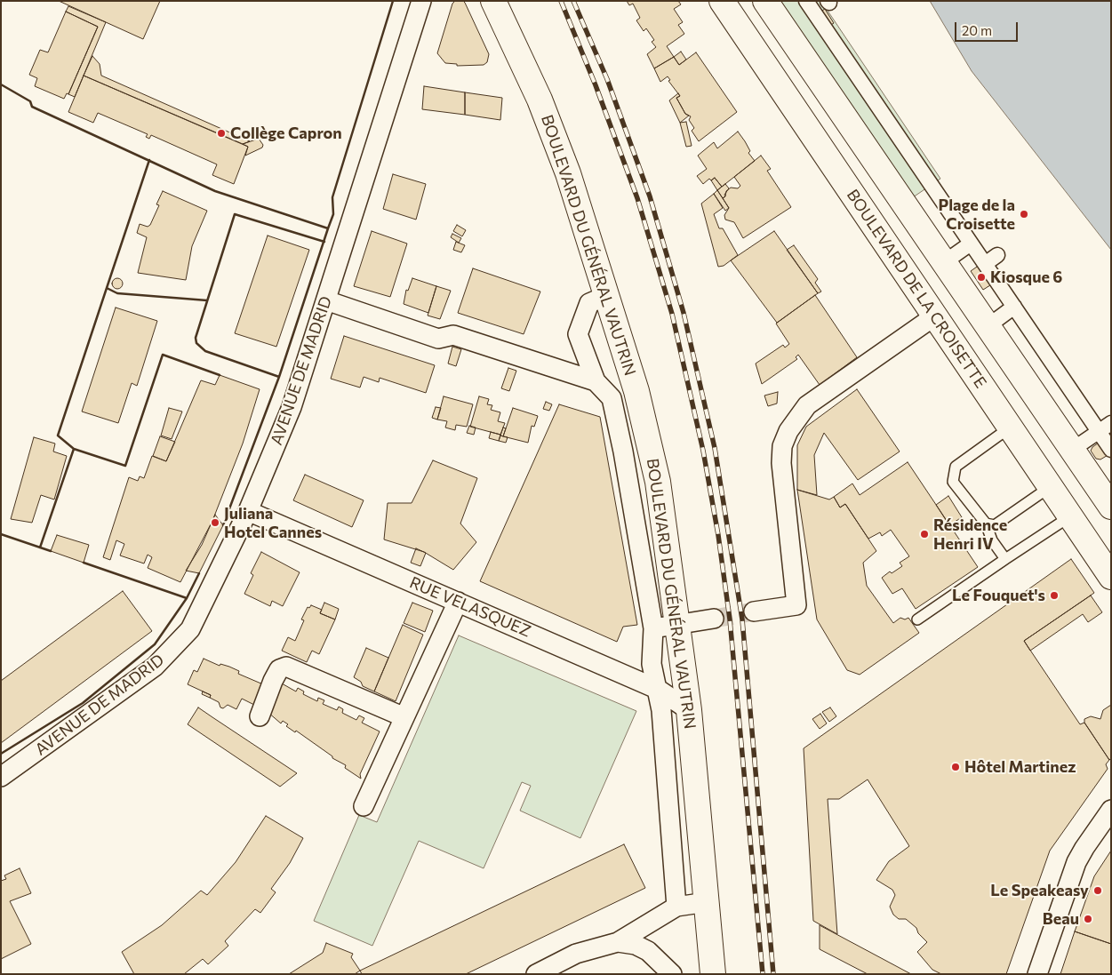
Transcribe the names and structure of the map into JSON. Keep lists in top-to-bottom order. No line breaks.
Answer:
{"streets":{"main road":["BOULEVARD DU GÉNÉRAL VAUTRIN","BOULEVARD DE LA CROISETTE"],"street":["AVENUE DE MADRID","RUE VELASQUEZ"]},"crossings":[["BOULEVARD DU GÉNÉRAL VAUTRIN","RUE VELASQUEZ"],["AVENUE DE MADRID","RUE VELASQUEZ"]],"places":["Collège Capron","Plage de la Croisette","Kiosque 6","Juliana Hotel Cannes","Résidence Henri IV","Le Fouquet's","Hôtel Martinez","Le Speakeasy","Beau"],"scale_bar":"20 m"}
